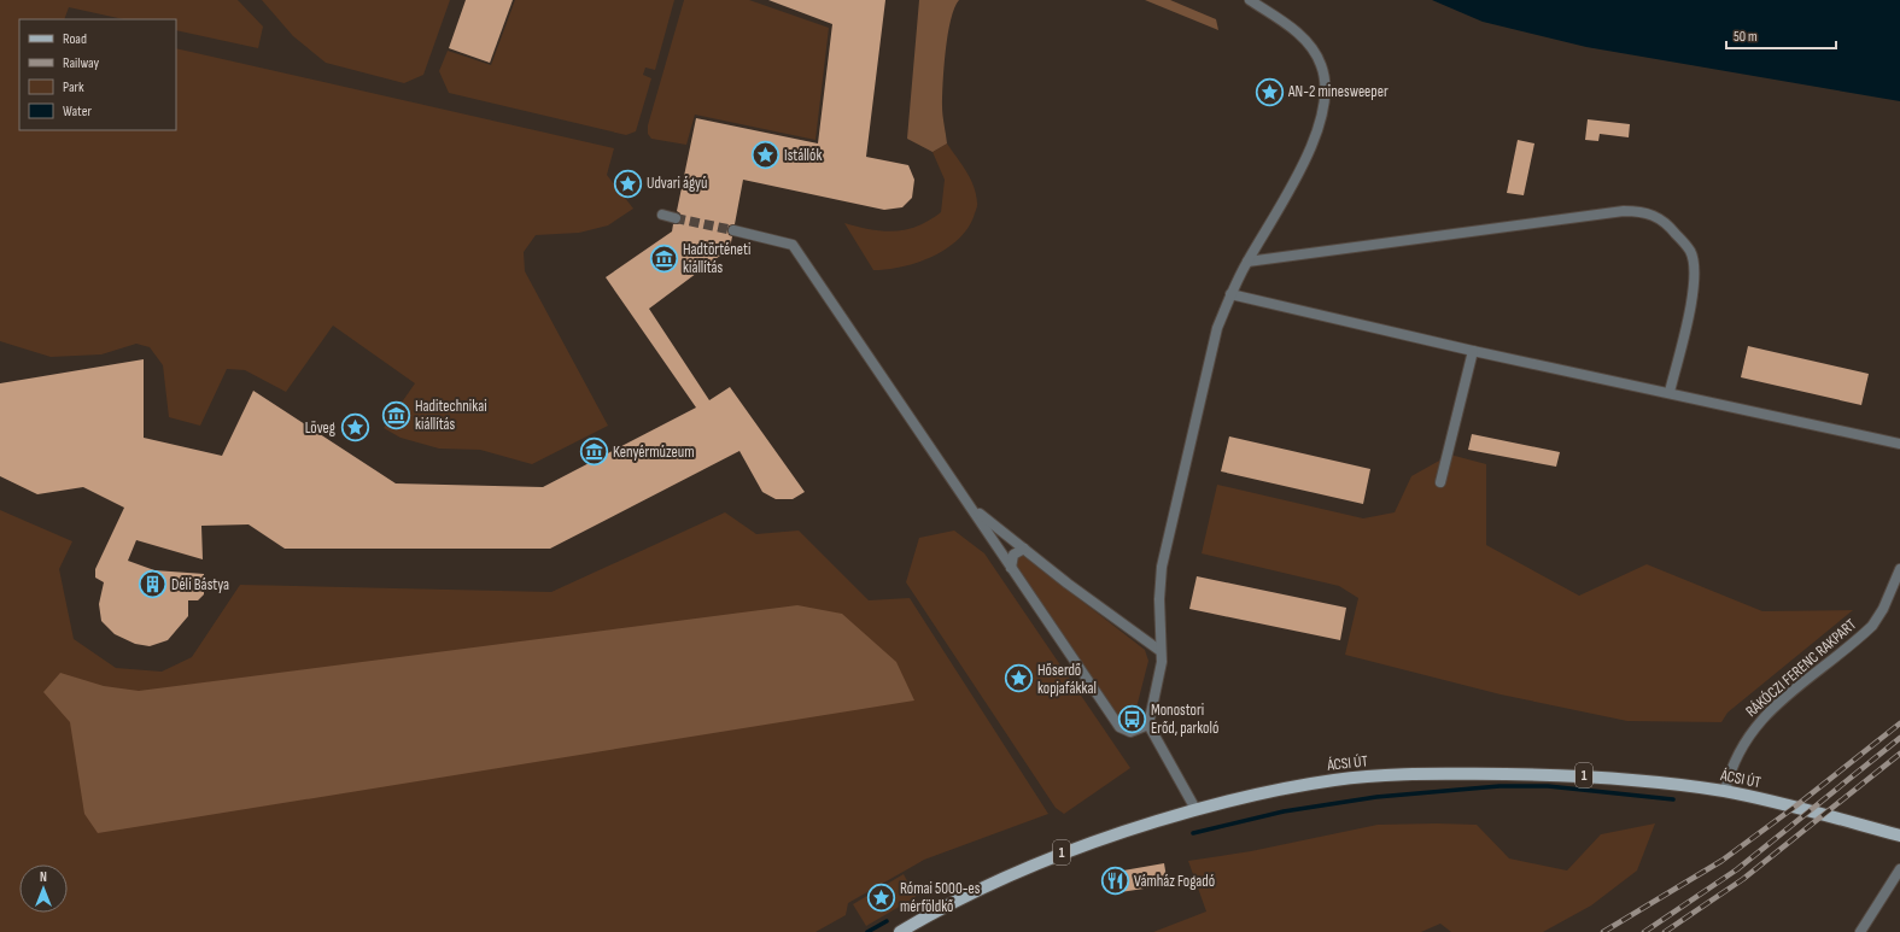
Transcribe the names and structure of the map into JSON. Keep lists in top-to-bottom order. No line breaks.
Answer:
{"streets":{"main road":["ÁCSI ÚT","1"],"street":["RÁKÓCZI FERENC RAKPART"]},"crossings":[["RÁKÓCZI FERENC RAKPART","ÁCSI ÚT"]],"places":{"place":["AN-2 minesweeper","Istállók","Udvari ágyú","Löveg","Hőserdő kopjafákkal","Római 5000-es mérföldkő"],"museum":["Hadtörténeti kiállítás","Haditechnikai kiállítás","Kenyérmúzeum"],"building":["Déli Bástya"],"bus stop":["Monostori Erőd, parkoló"],"restaurant":["Vámház Fogadó"]},"legend":["Road","Railway","Park","Water"],"scale_bar":"50 m","north":"top"}
